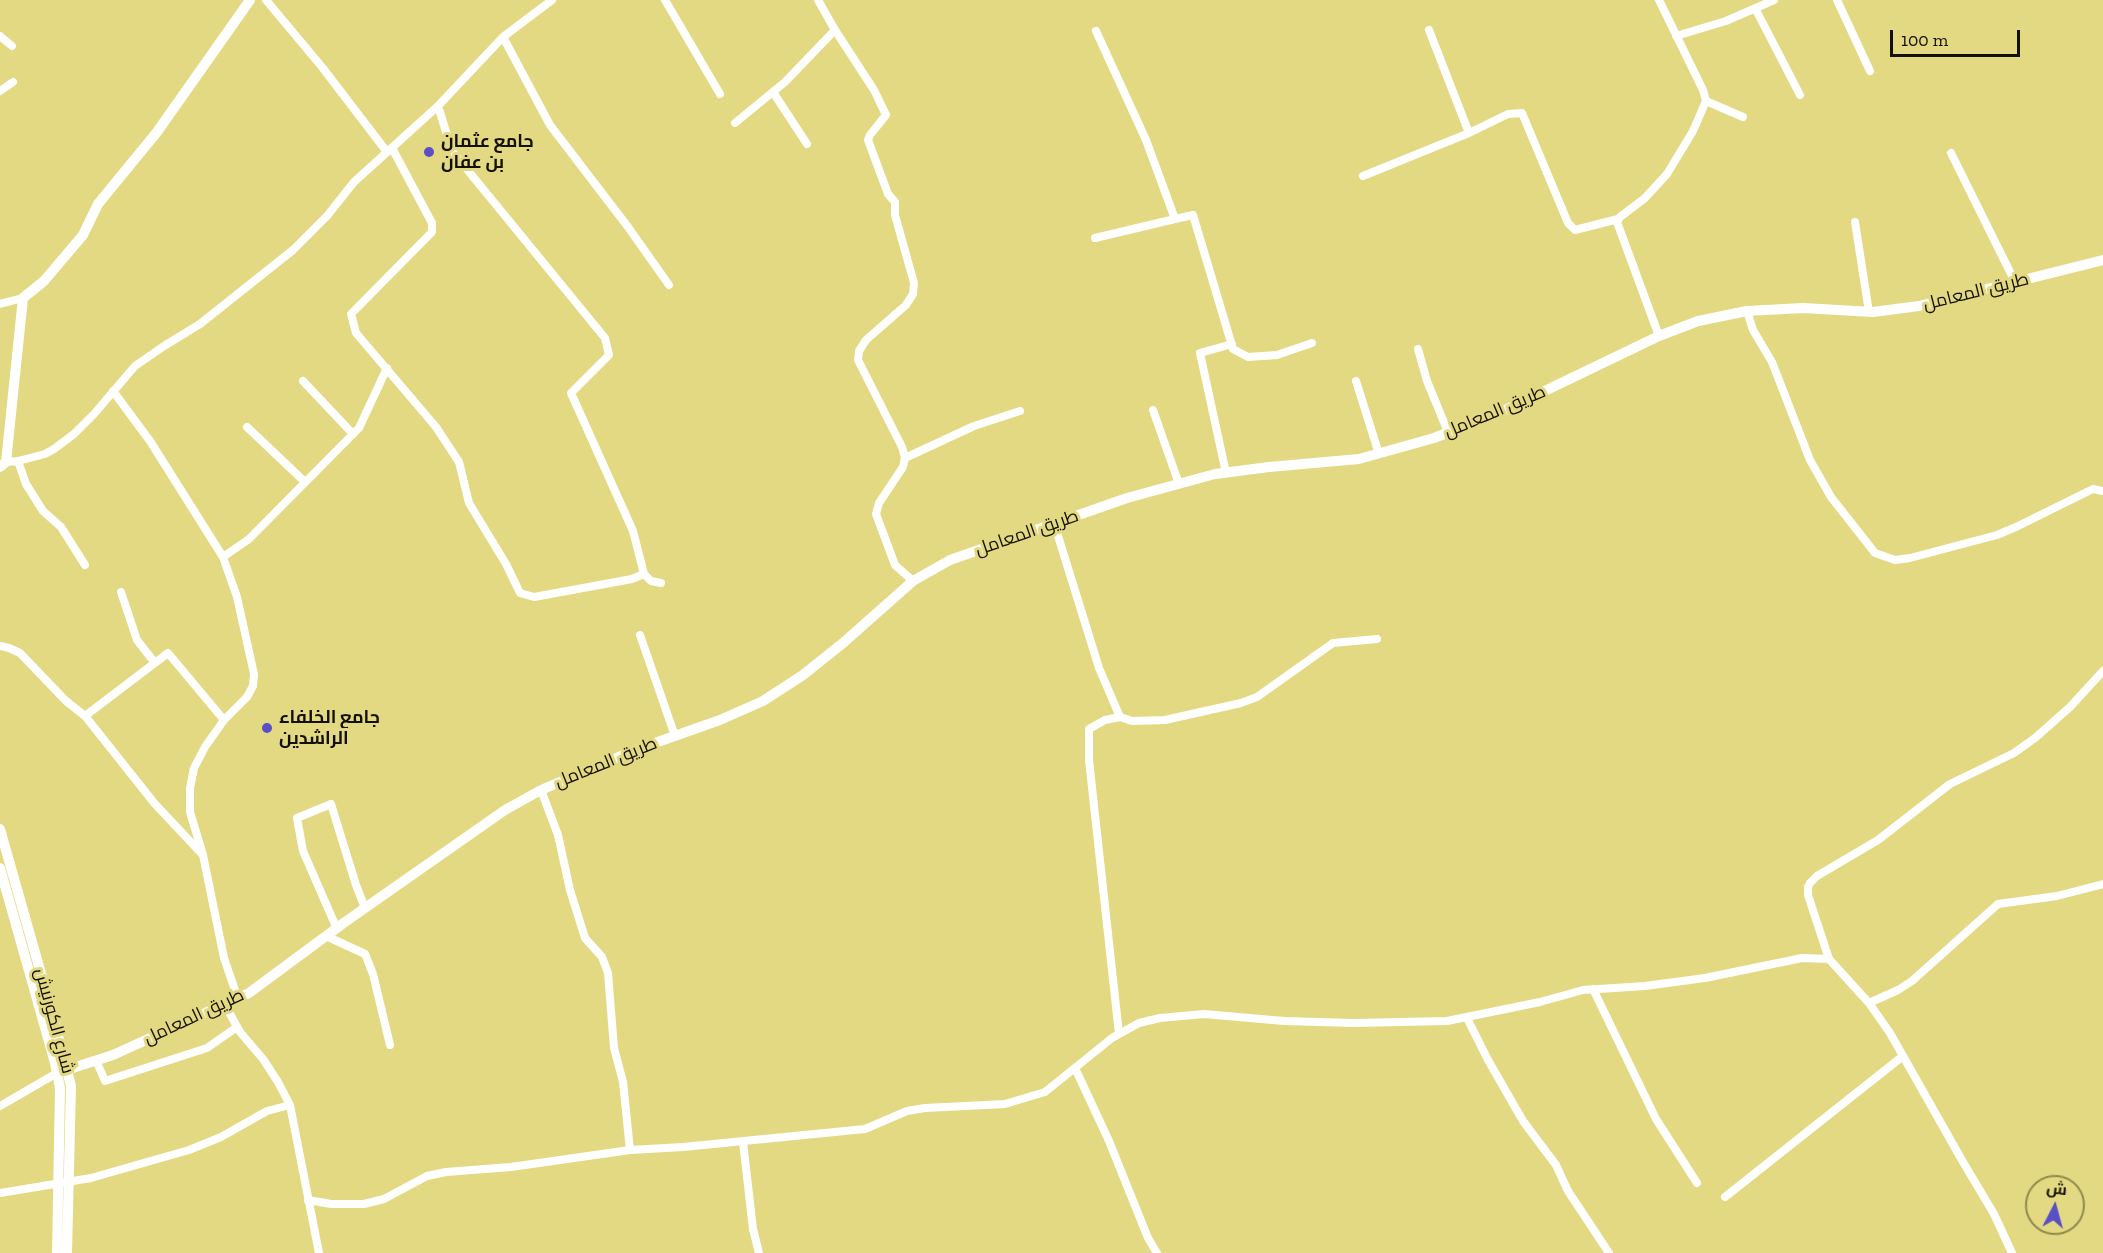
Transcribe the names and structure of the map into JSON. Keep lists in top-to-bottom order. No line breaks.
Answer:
{"streets":{"main road":["طريق المعامل","شارع الكورنيش"]},"crossings":[["طريق المعامل","شارع الكورنيش"]],"places":["جامع عثمان بن عفان","جامع الخلفاء الراشدين"],"scale_bar":"100 m","north":"top"}
